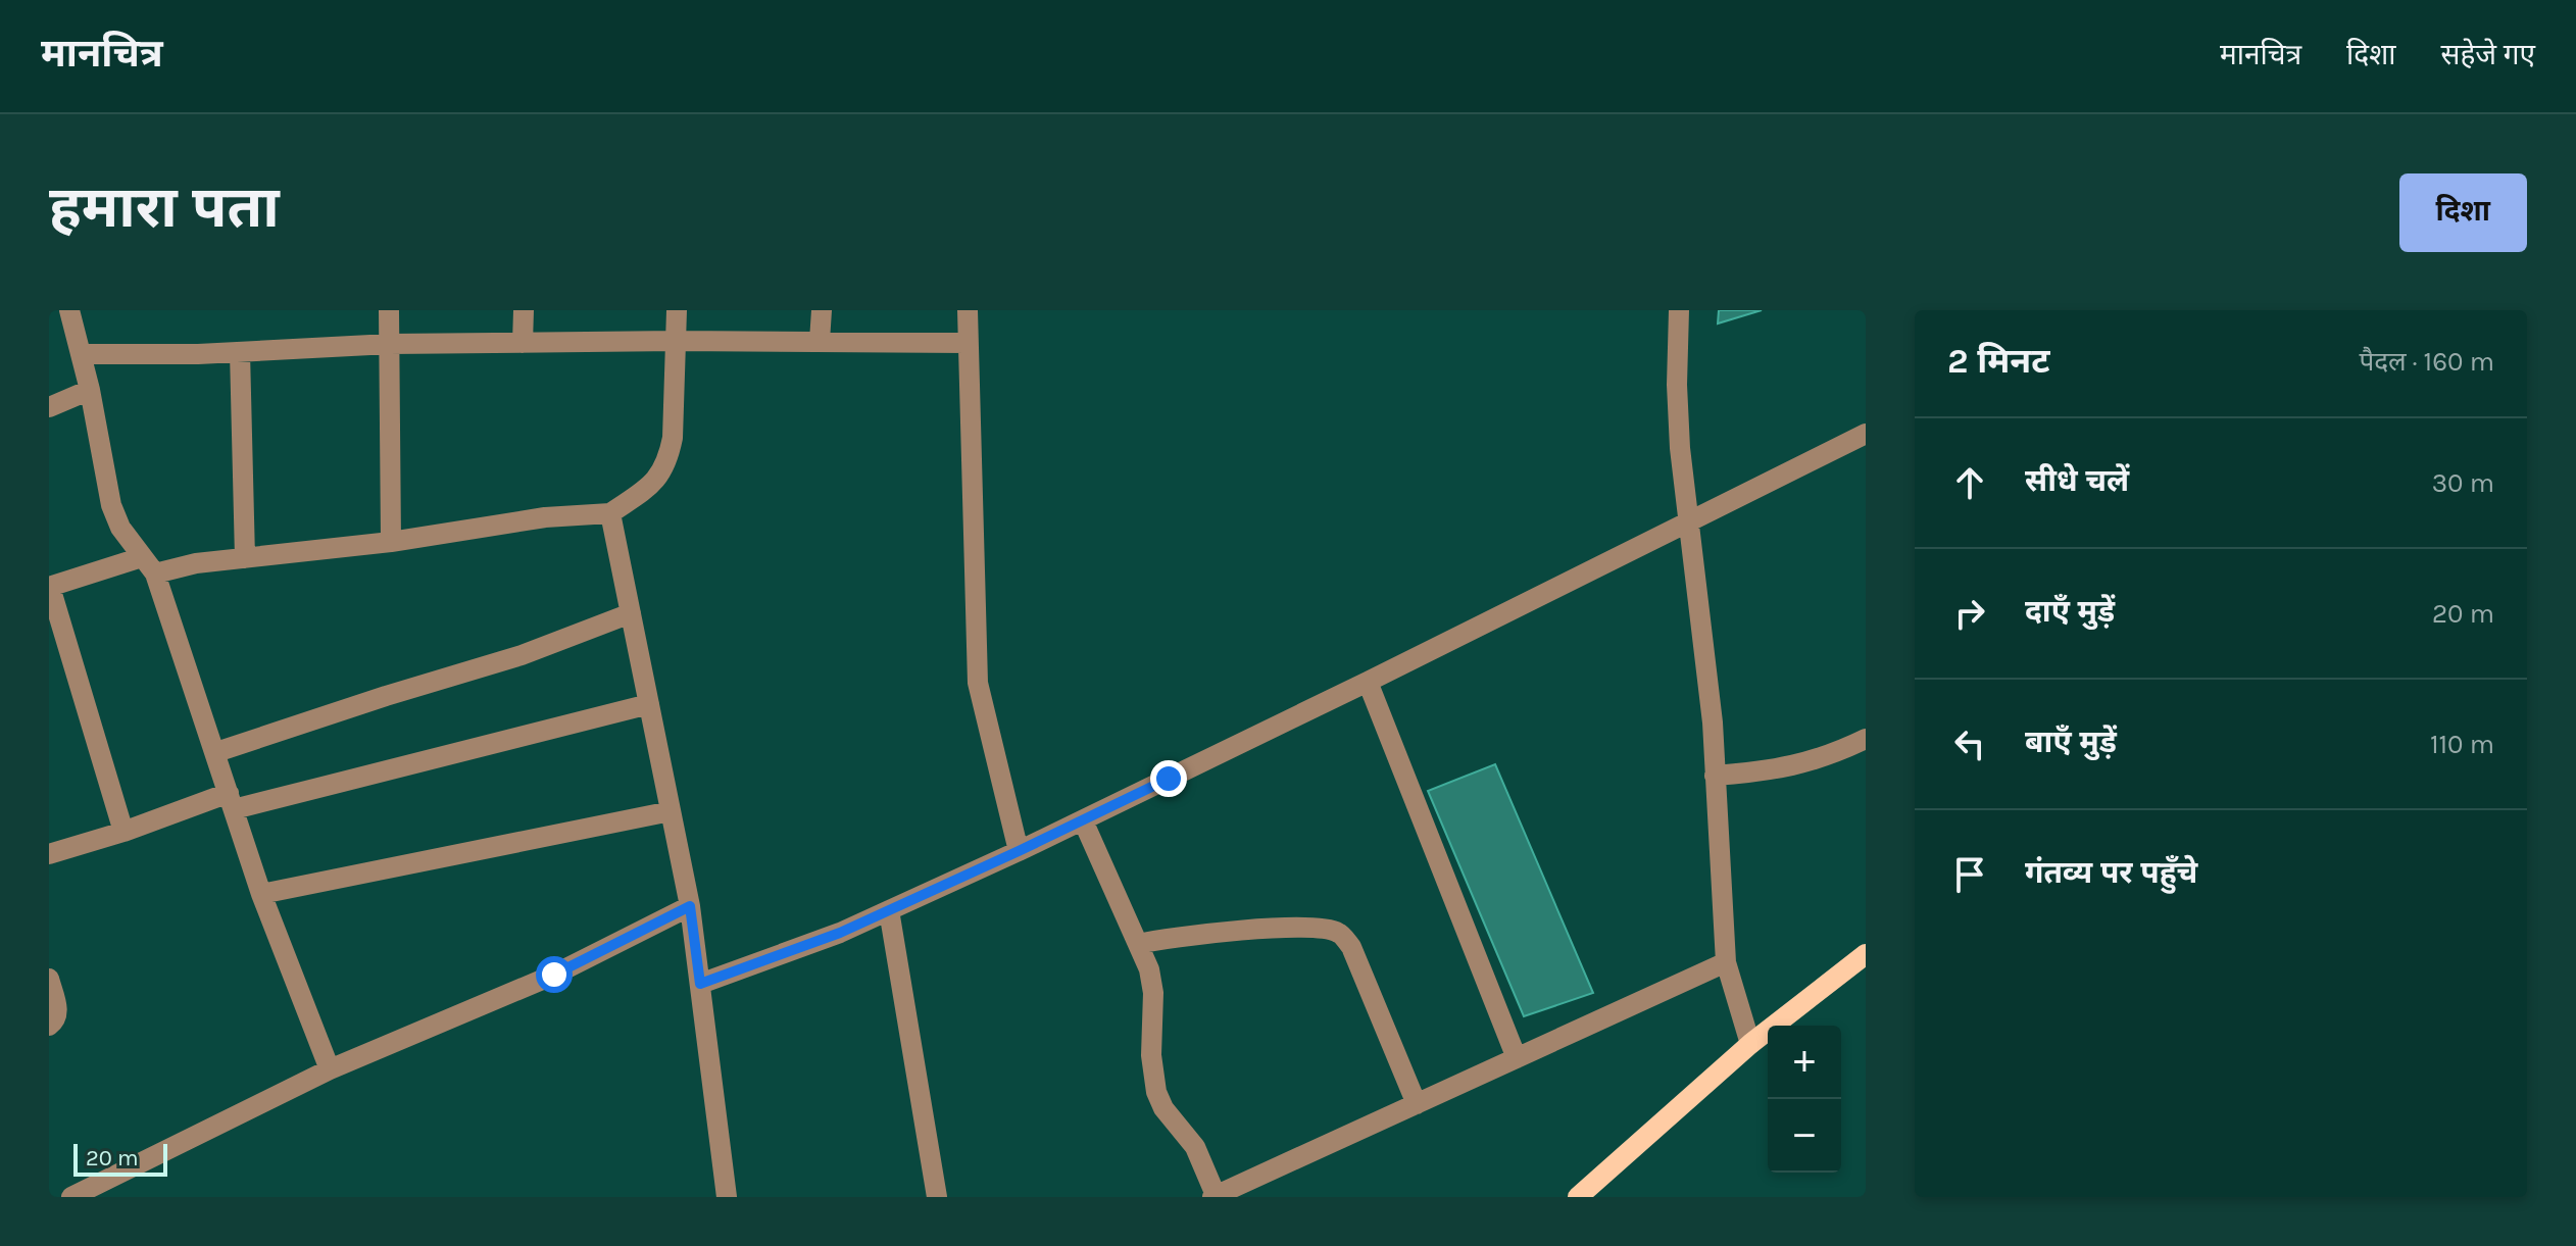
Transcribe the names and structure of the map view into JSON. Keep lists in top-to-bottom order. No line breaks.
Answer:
{"scale_bar":"20 m","page":{"header":"मानचित्र","nav":["मानचित्र","दिशा","सहेजे गए"],"buttons":"दिशा","title":"हमारा पता","heading":["2 मिनट","पैदल · 160 m"],"list":[["सीधे चलें","30 m"],["दाएँ मुड़ें","20 m"],["बाएँ मुड़ें","110 m"],"गंतव्य पर पहुँचे"],"map_buttons":["+","−"],"scale":"20 m"}}
